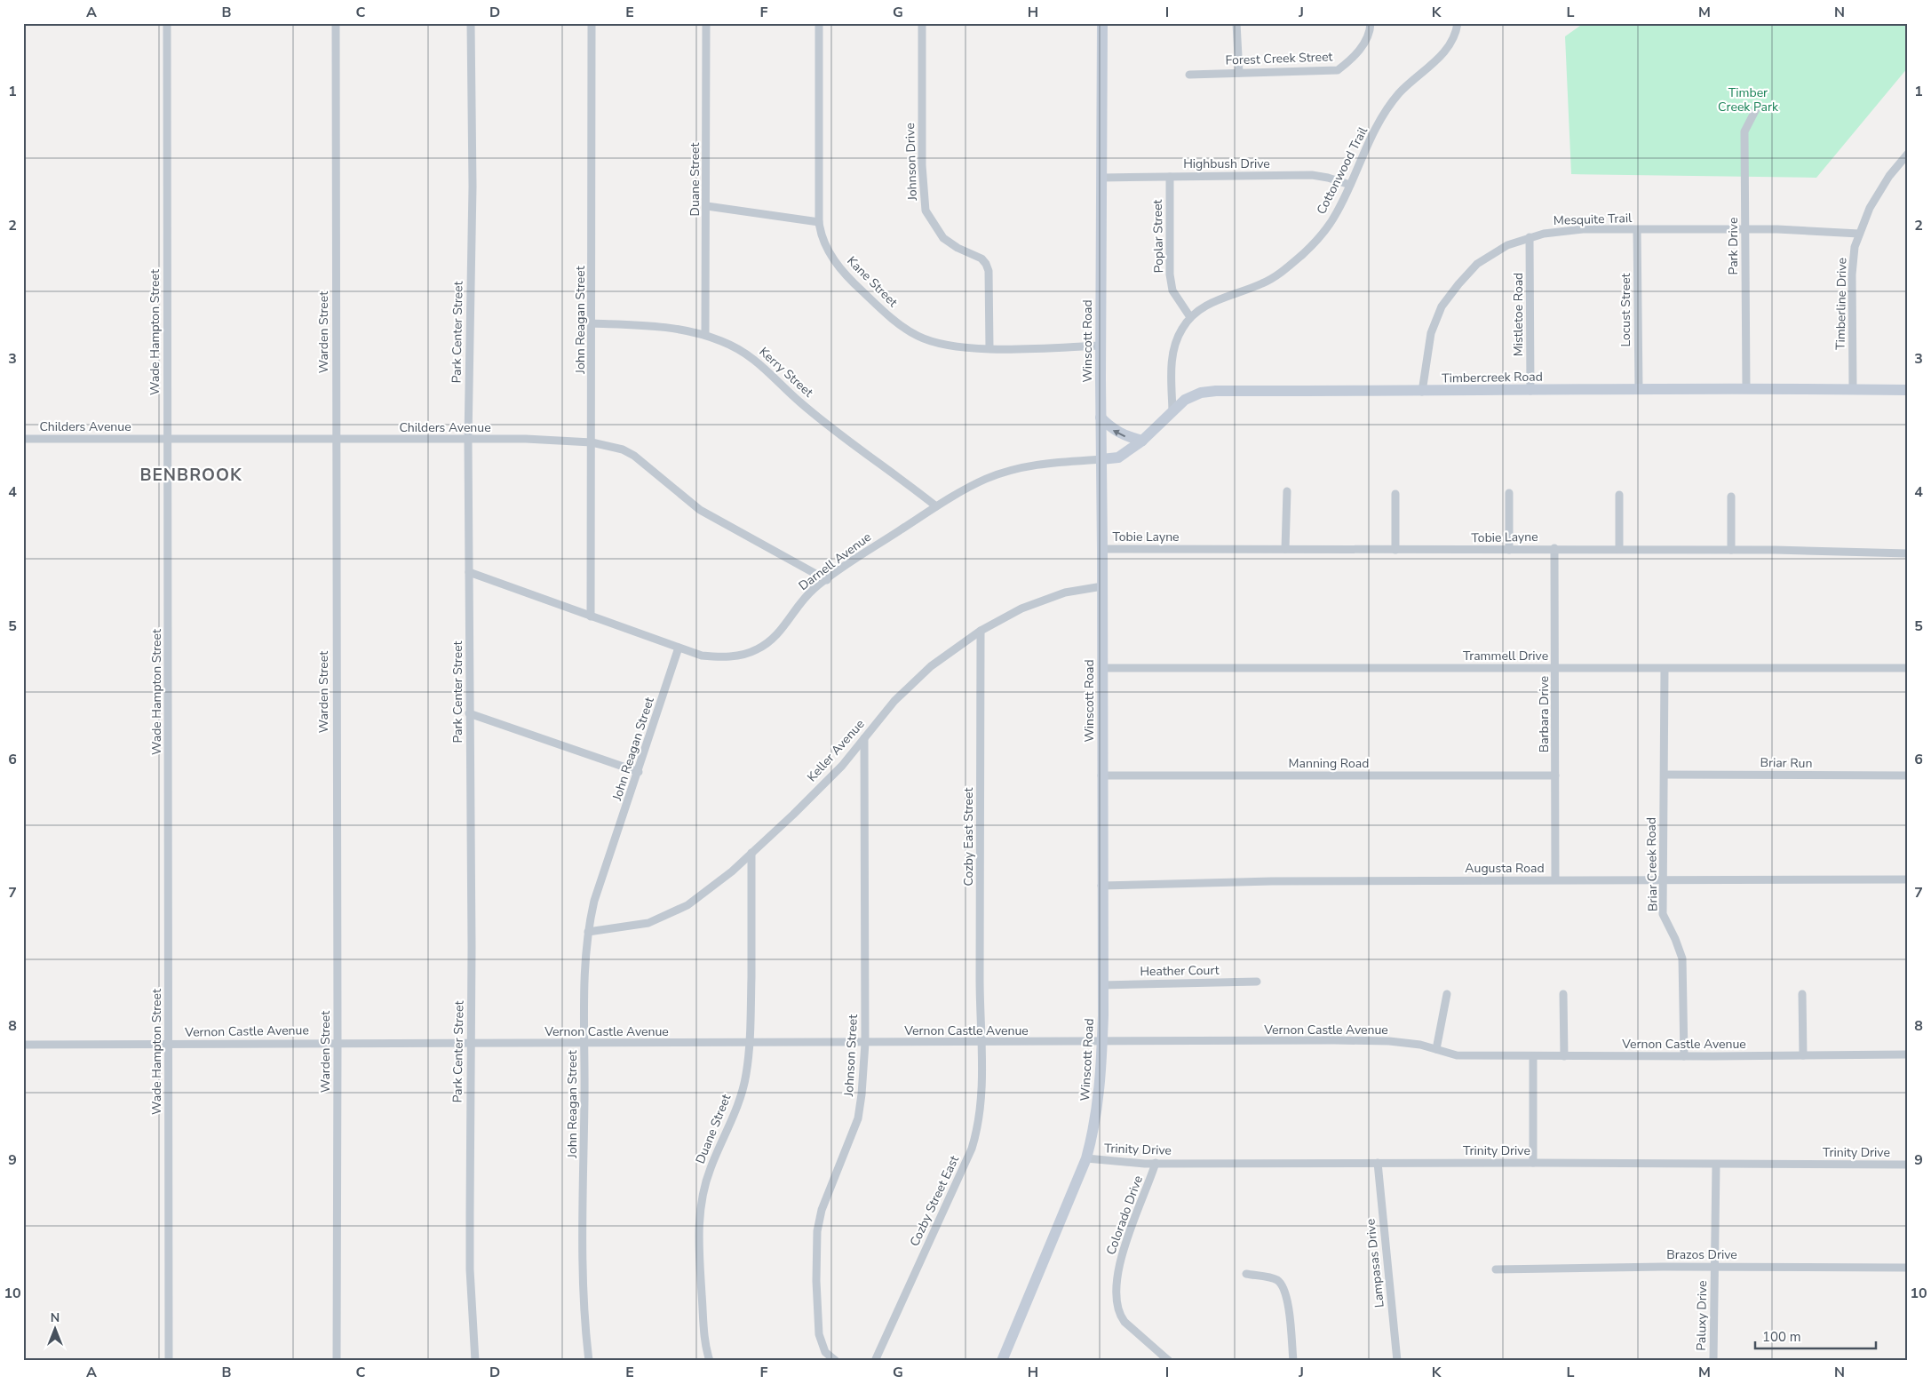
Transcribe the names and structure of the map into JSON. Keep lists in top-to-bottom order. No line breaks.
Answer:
{"streets":{"main road":["Winscott Road","Timbercreek Road"],"street":["Forest Creek Street","Johnson Drive","Highbush Drive","Cottonwood Trail","Duane Street","Mesquite Trail","Poplar Street","Park Drive","Kane Street","Timberline Drive","Locust Street","Mistletoe Road","John Reagan Street","Wade Hampton Street","Warden Street","Park Center Street","Kerry Street","Childers Avenue","Tobie Layne","Darnell Avenue","Trammell Drive","Barbara Drive","Keller Avenue","Manning Road","Briar Run","Cozby East Street","Briar Creek Road","Augusta Road","Heather Court","Vernon Castle Avenue","Johnson Street","Trinity Drive","Cozby Street East","Colorado Drive","Brazos Drive","Lampasas Drive","Paluxy Drive"]},"crossings":[["Johnson Drive","Kane Street"],["Highbush Drive","Cottonwood Trail"],["Highbush Drive","Poplar Street"],["Highbush Drive","Winscott Road"],["Cottonwood Trail","Poplar Street"],["Cottonwood Trail","Timbercreek Road"],["Duane Street","Kerry Street"],["Duane Street","Keller Avenue"],["Duane Street","Vernon Castle Avenue"],["Mesquite Trail","Park Drive"],["Mesquite Trail","Timberline Drive"],["Mesquite Trail","Locust Street"],["Mesquite Trail","Mistletoe Road"],["Mesquite Trail","Timbercreek Road"],["Park Drive","Timbercreek Road"],["Kane Street","Winscott Road"],["Timberline Drive","Timbercreek Road"],["Locust Street","Timbercreek Road"],["Mistletoe Road","Timbercreek Road"],["John Reagan Street","Kerry Street"],["John Reagan Street","Childers Avenue"],["John Reagan Street","Darnell Avenue"],["John Reagan Street","Keller Avenue"],["John Reagan Street","Vernon Castle Avenue"],["Wade Hampton Street","Childers Avenue"],["Wade Hampton Street","Vernon Castle Avenue"],["Warden Street","Childers Avenue"],["Warden Street","Vernon Castle Avenue"],["Park Center Street","Childers Avenue"],["Park Center Street","Darnell Avenue"],["Park Center Street","Vernon Castle Avenue"],["Winscott Road","Timbercreek Road"],["Winscott Road","Tobie Layne"],["Winscott Road","Darnell Avenue"],["Winscott Road","Trammell Drive"],["Winscott Road","Keller Avenue"],["Winscott Road","Manning Road"],["Winscott Road","Augusta Road"],["Winscott Road","Heather Court"],["Winscott Road","Vernon Castle Avenue"],["Winscott Road","Trinity Drive"],["Kerry Street","Darnell Avenue"],["Timbercreek Road","Darnell Avenue"],["Childers Avenue","Darnell Avenue"],["Tobie Layne","Barbara Drive"],["Trammell Drive","Barbara Drive"],["Trammell Drive","Briar Creek Road"],["Barbara Drive","Manning Road"],["Barbara Drive","Augusta Road"],["Keller Avenue","Cozby East Street"],["Keller Avenue","Johnson Street"],["Briar Run","Briar Creek Road"],["Cozby East Street","Vernon Castle Avenue"],["Cozby East Street","Cozby Street East"],["Briar Creek Road","Augusta Road"],["Briar Creek Road","Vernon Castle Avenue"],["Vernon Castle Avenue","Johnson Street"],["Vernon Castle Avenue","Cozby Street East"],["Trinity Drive","Colorado Drive"],["Trinity Drive","Lampasas Drive"],["Trinity Drive","Paluxy Drive"],["Brazos Drive","Paluxy Drive"]],"districts":["BENBROOK"],"parks":["Timber Creek Park"],"scale_bar":"100 m","north":"top","grid":{"columns":["A","B","C","D","E","F","G","H","I","J","K","L","M","N"],"rows":["1","2","3","4","5","6","7","8","9","10"]}}
